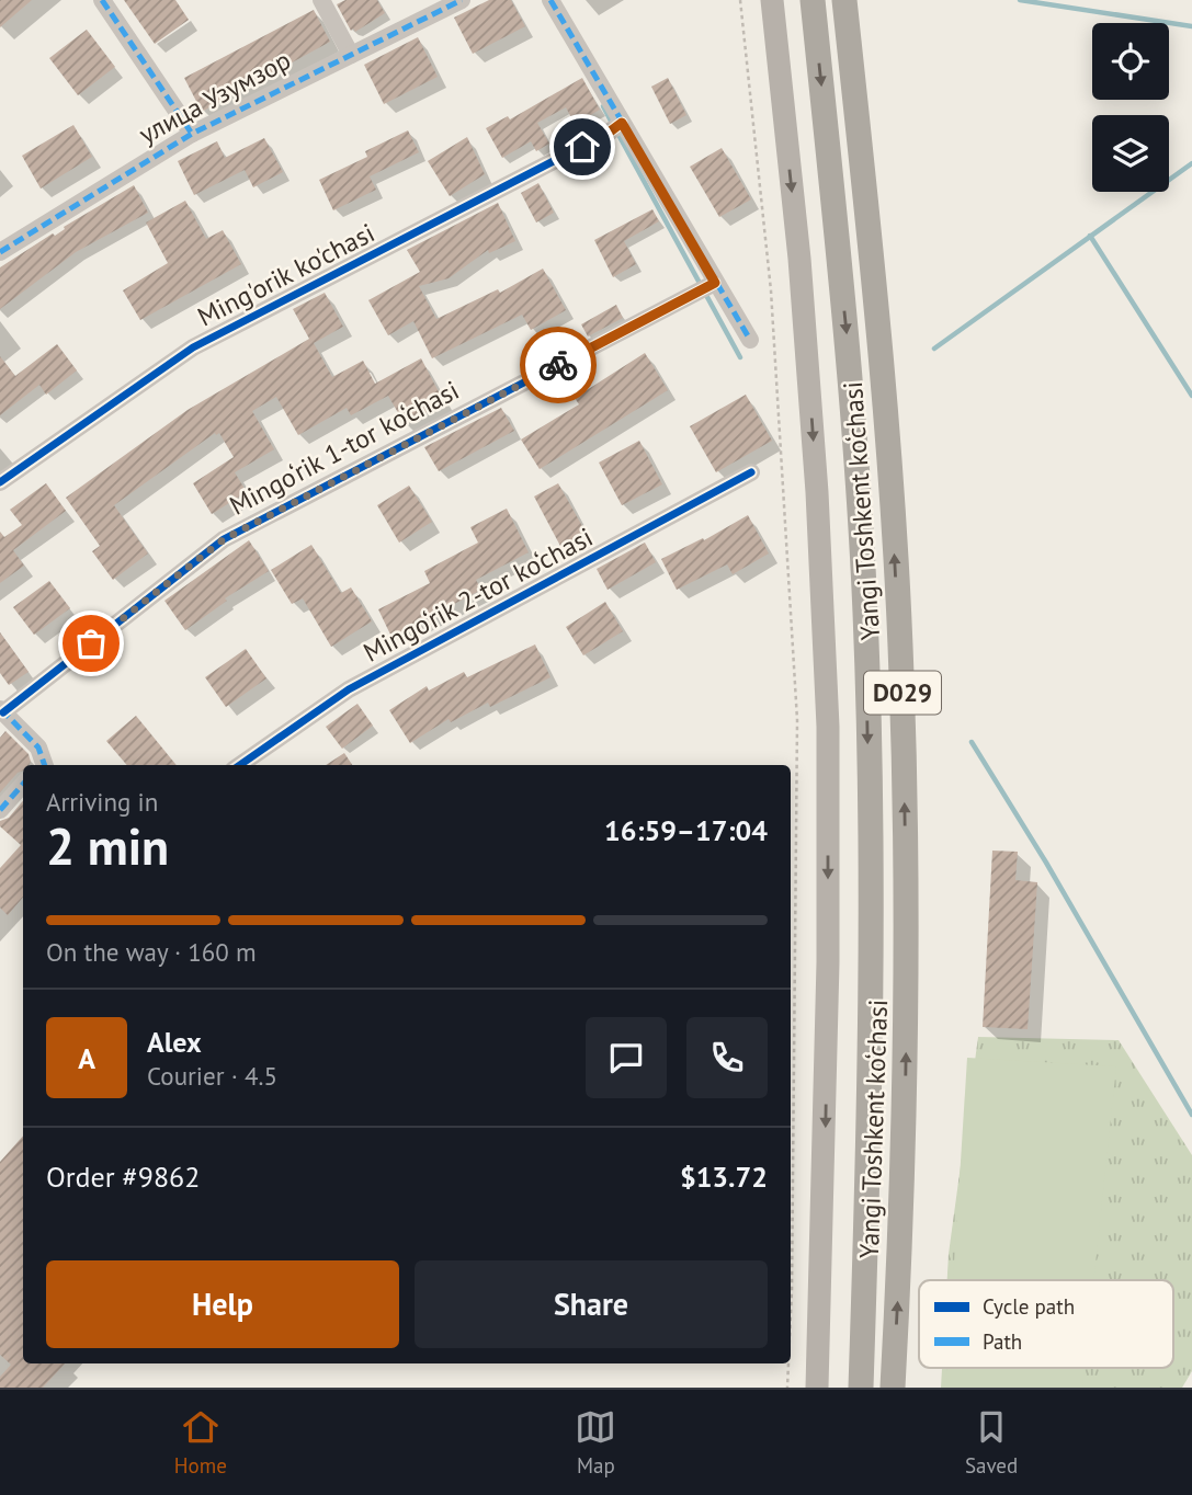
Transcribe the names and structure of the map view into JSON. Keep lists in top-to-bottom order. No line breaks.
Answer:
{"streets":{"highway":["Yangi Toshkent ko‘chasi","D029"],"street":["улица Узумзор","Ming'orik ko'chasi","Mingo‘rik 1-tor ko‘chasi","Mingo‘rik 2-tor ko‘chasi"]},"legend":["Cycle path","Path"],"page":{"heading":["2 min","Arriving in","16:59–17:04"],"panel":["Alex","Courier · 4.5","Order #9862","$13.72"],"bar":"On the way · 160 m","round":"A","buttons":["Help","Share"],"tabs":["Home","Map","Saved"]}}
